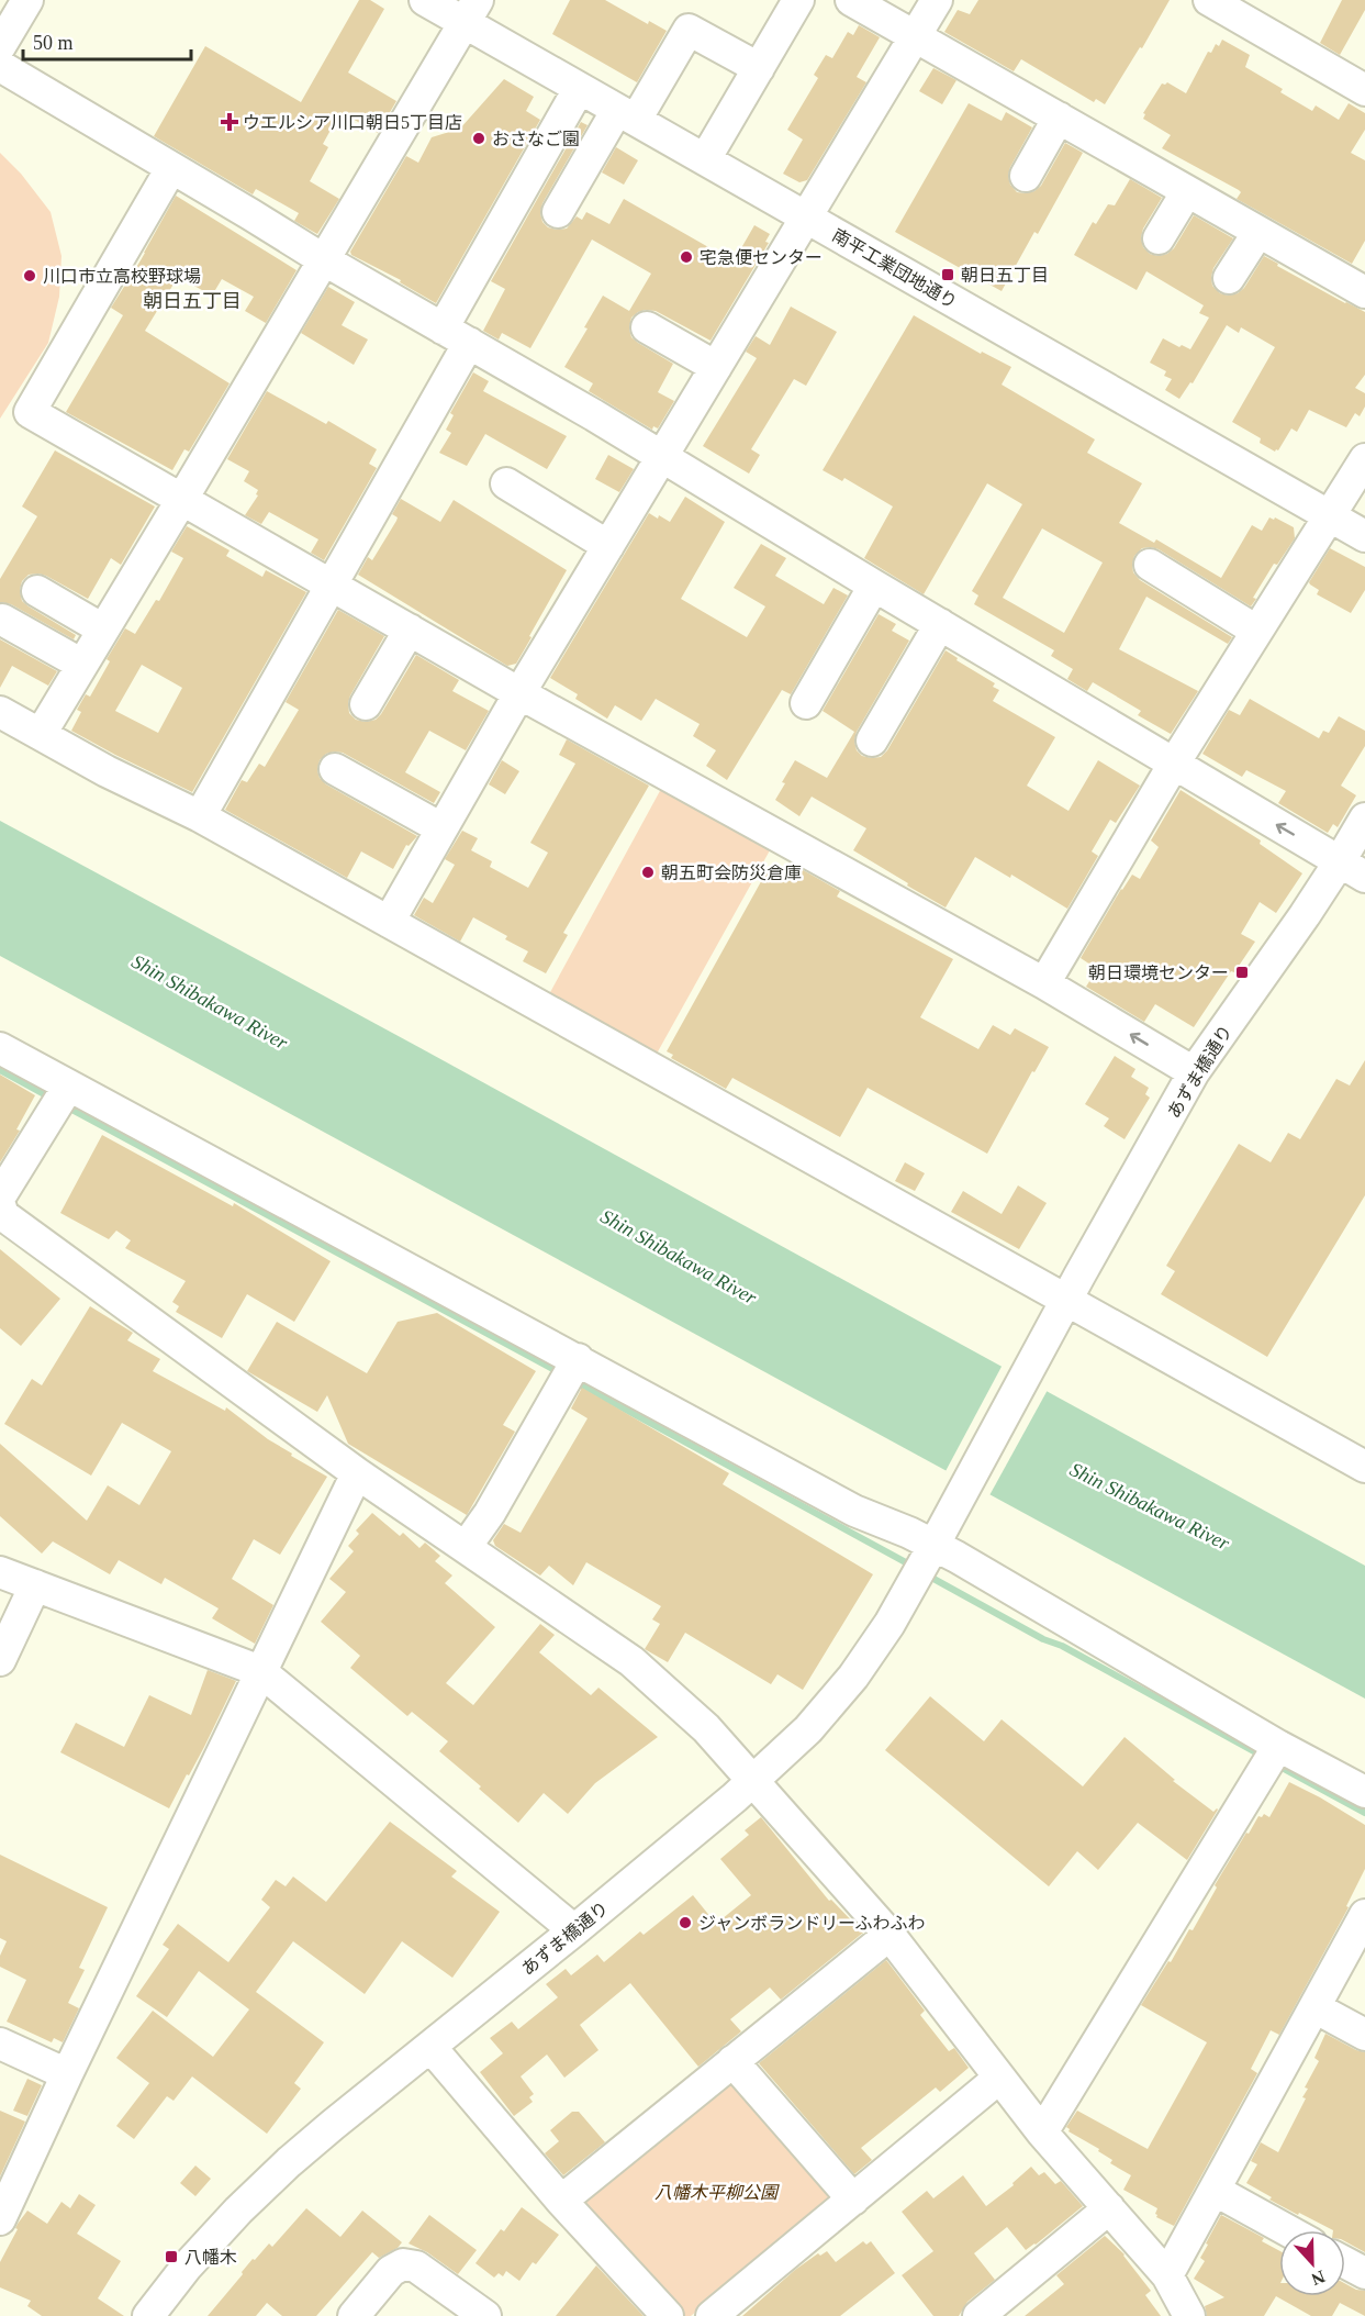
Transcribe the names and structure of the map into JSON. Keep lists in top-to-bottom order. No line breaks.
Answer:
{"streets":{"street":["南平工業団地通り","あずま橋通り"]},"districts":["朝日五丁目"],"water":["Shin Shibakawa River"],"parks":["八幡木平柳公園"],"places":{"health":["ウエルシア川口朝日5丁目店"],"other":["おさなご園","宅急便センター","川口市立高校野球場","朝五町会防災倉庫","ジャンボランドリーふわふわ"],"transit":["朝日五丁目","朝日環境センター","八幡木"]},"scale_bar":"50 m","north":"bottom"}
